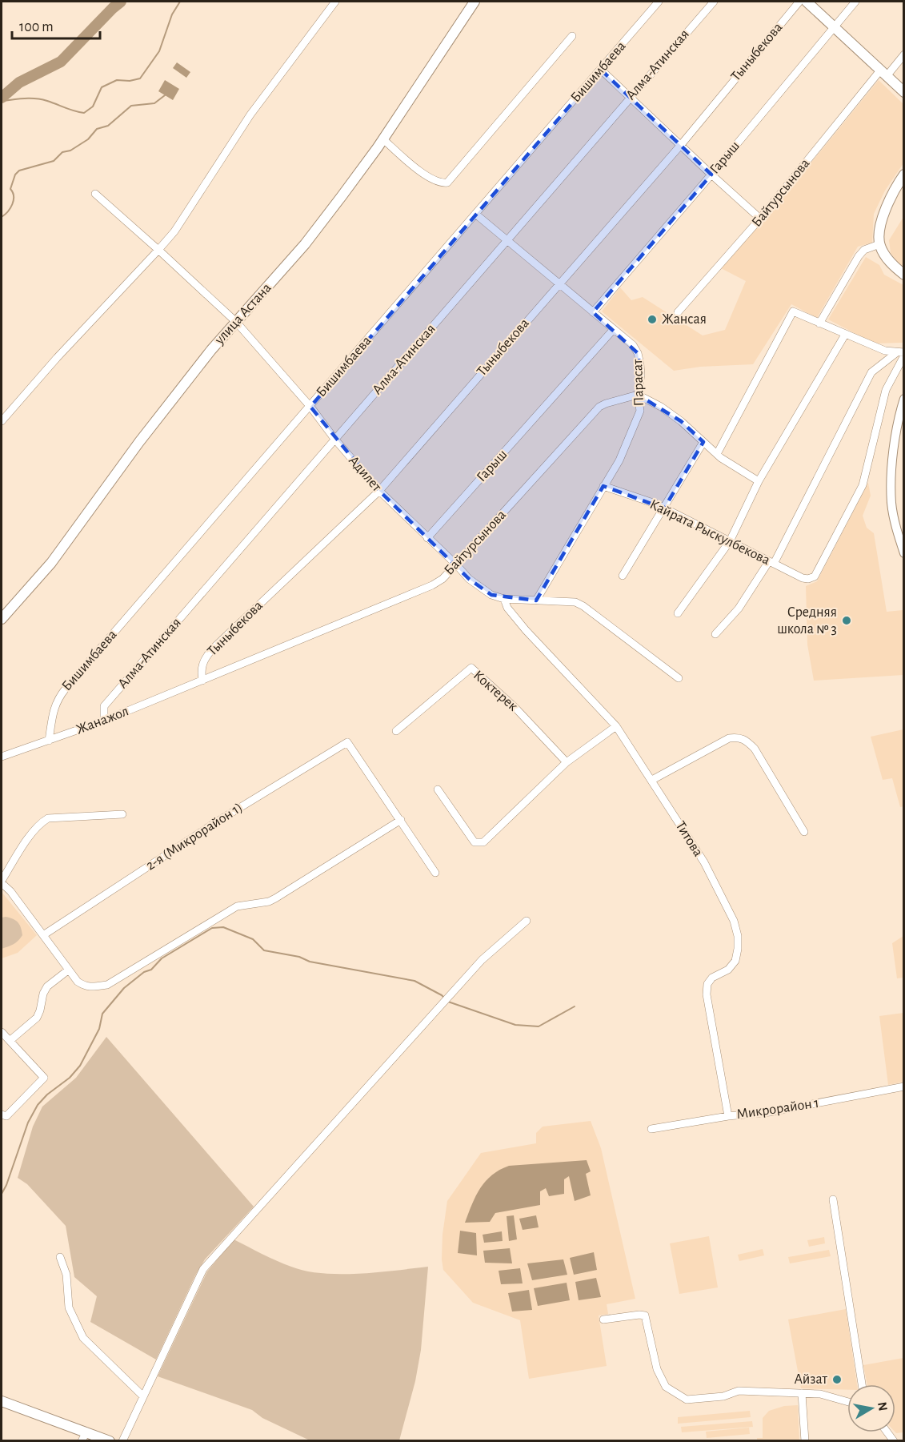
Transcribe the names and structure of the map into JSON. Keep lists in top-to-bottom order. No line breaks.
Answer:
{"streets":{"main road":["улица Астана"],"street":["Тыныбекова","Алма-Атинская","Бишимбаева","Гарыш","Байтурсынова","Парасат","Адилет","Кайрата Рыскулбекова","Коктерек","Жанажол","2-я (Микрорайон 1)","Титова","Микрорайон 1"]},"crossings":[["Тыныбекова","Байтурсынова"],["Тыныбекова","Парасат"],["Тыныбекова","Адилет"],["Тыныбекова","Жанажол"],["Алма-Атинская","Парасат"],["Алма-Атинская","Адилет"],["Алма-Атинская","Жанажол"],["Бишимбаева","Парасат"],["Бишимбаева","Адилет"],["Бишимбаева","Жанажол"],["Гарыш","Парасат"],["Гарыш","Адилет"],["Байтурсынова","Парасат"],["Байтурсынова","Адилет"],["Байтурсынова","Жанажол"],["улица Астана","Адилет"],["Парасат","Адилет"],["Парасат","Кайрата Рыскулбекова"],["Адилет","Титова"],["Титова","Микрорайон 1"]],"places":["Жансая","Средняя школа № 3","Айзат"],"scale_bar":"100 m","north":"right"}
